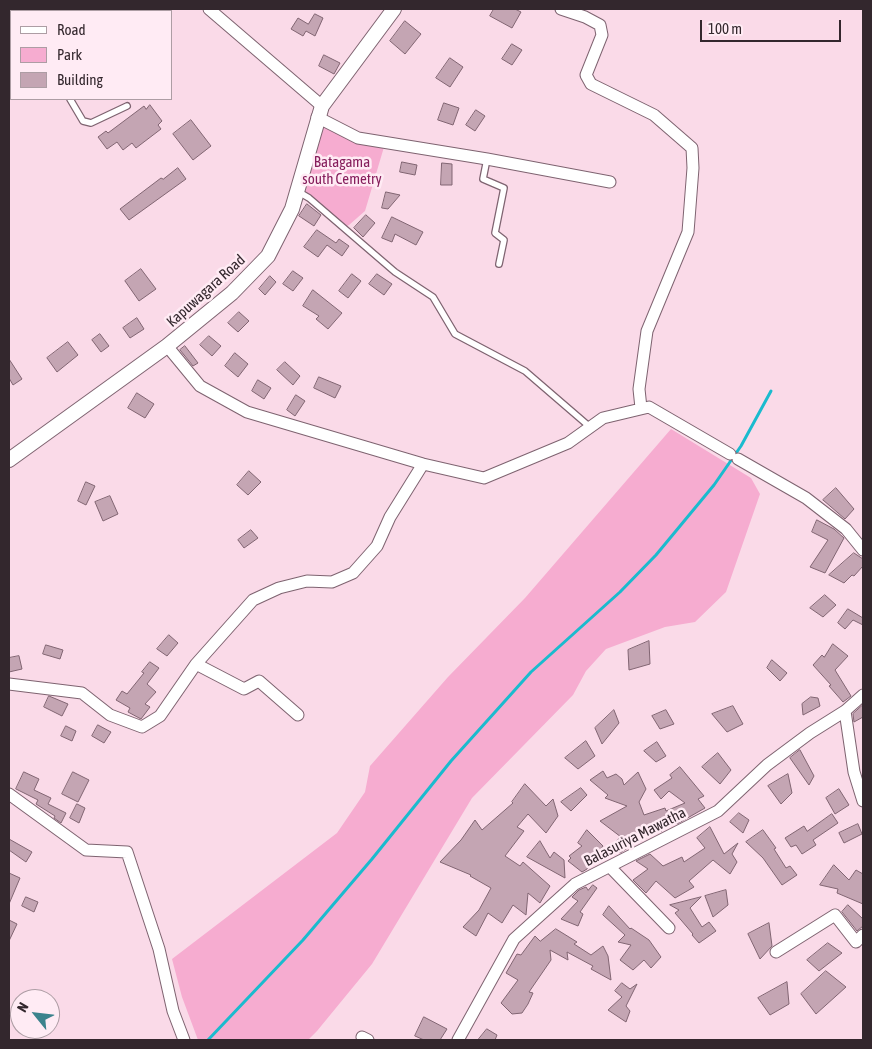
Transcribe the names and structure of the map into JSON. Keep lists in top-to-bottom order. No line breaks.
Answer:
{"streets":{"street":["Kapuwagara Road","Balasuriya Mawatha"]},"parks":["Batagama south Cemetry"],"legend":["Road","Park","Building"],"scale_bar":"100 m","north":"top left"}
